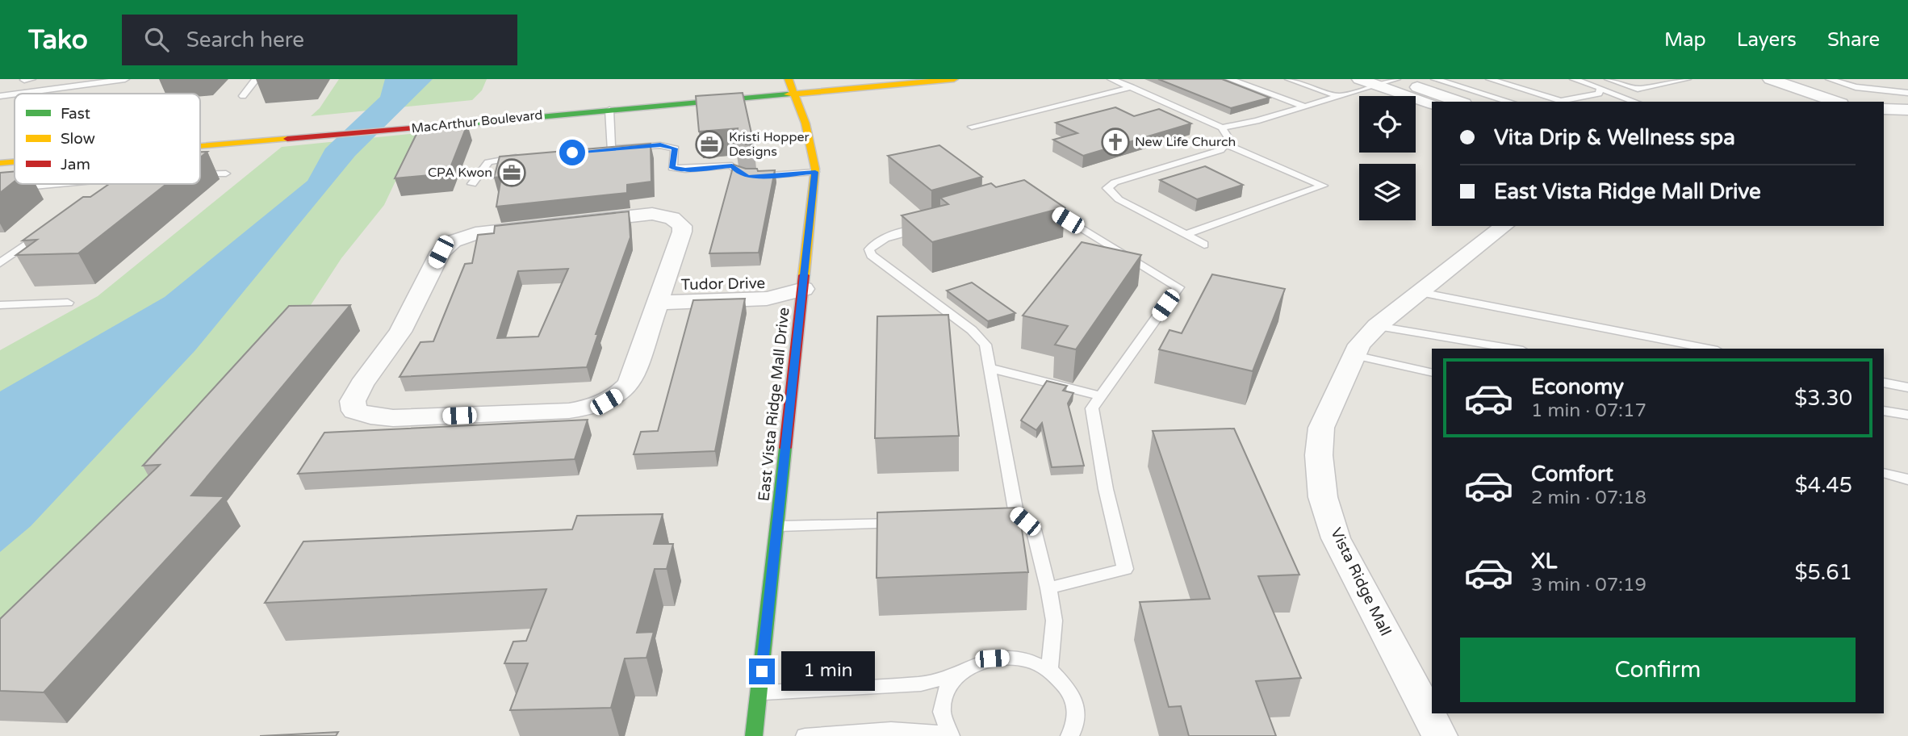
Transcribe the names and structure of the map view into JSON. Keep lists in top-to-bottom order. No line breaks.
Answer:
{"streets":{"main road":["MacArthur Boulevard","East Vista Ridge Mall Drive"],"street":["Tudor Drive","Vista Ridge Mall"]},"crossings":[["MacArthur Boulevard","East Vista Ridge Mall Drive"],["Tudor Drive","East Vista Ridge Mall Drive"]],"places":{"church":["New Life Church"],"office":["Kristi Hopper Designs","CPA Kwon"]},"legend":["Fast","Slow","Jam"],"page":{"header":"Tako","search":"Search here","nav":["Map","Layers","Share"],"banner":["Vita Drip & Wellness spa","East Vista Ridge Mall Drive"],"list":[{"name":"Economy","note":"1 min · 07:17","value":"$3.30"},{"name":"Comfort","note":"2 min · 07:18","value":"$4.45"},{"name":"XL","note":"3 min · 07:19","value":"$5.61"}],"buttons":"Confirm","bubble":"1 min"}}
